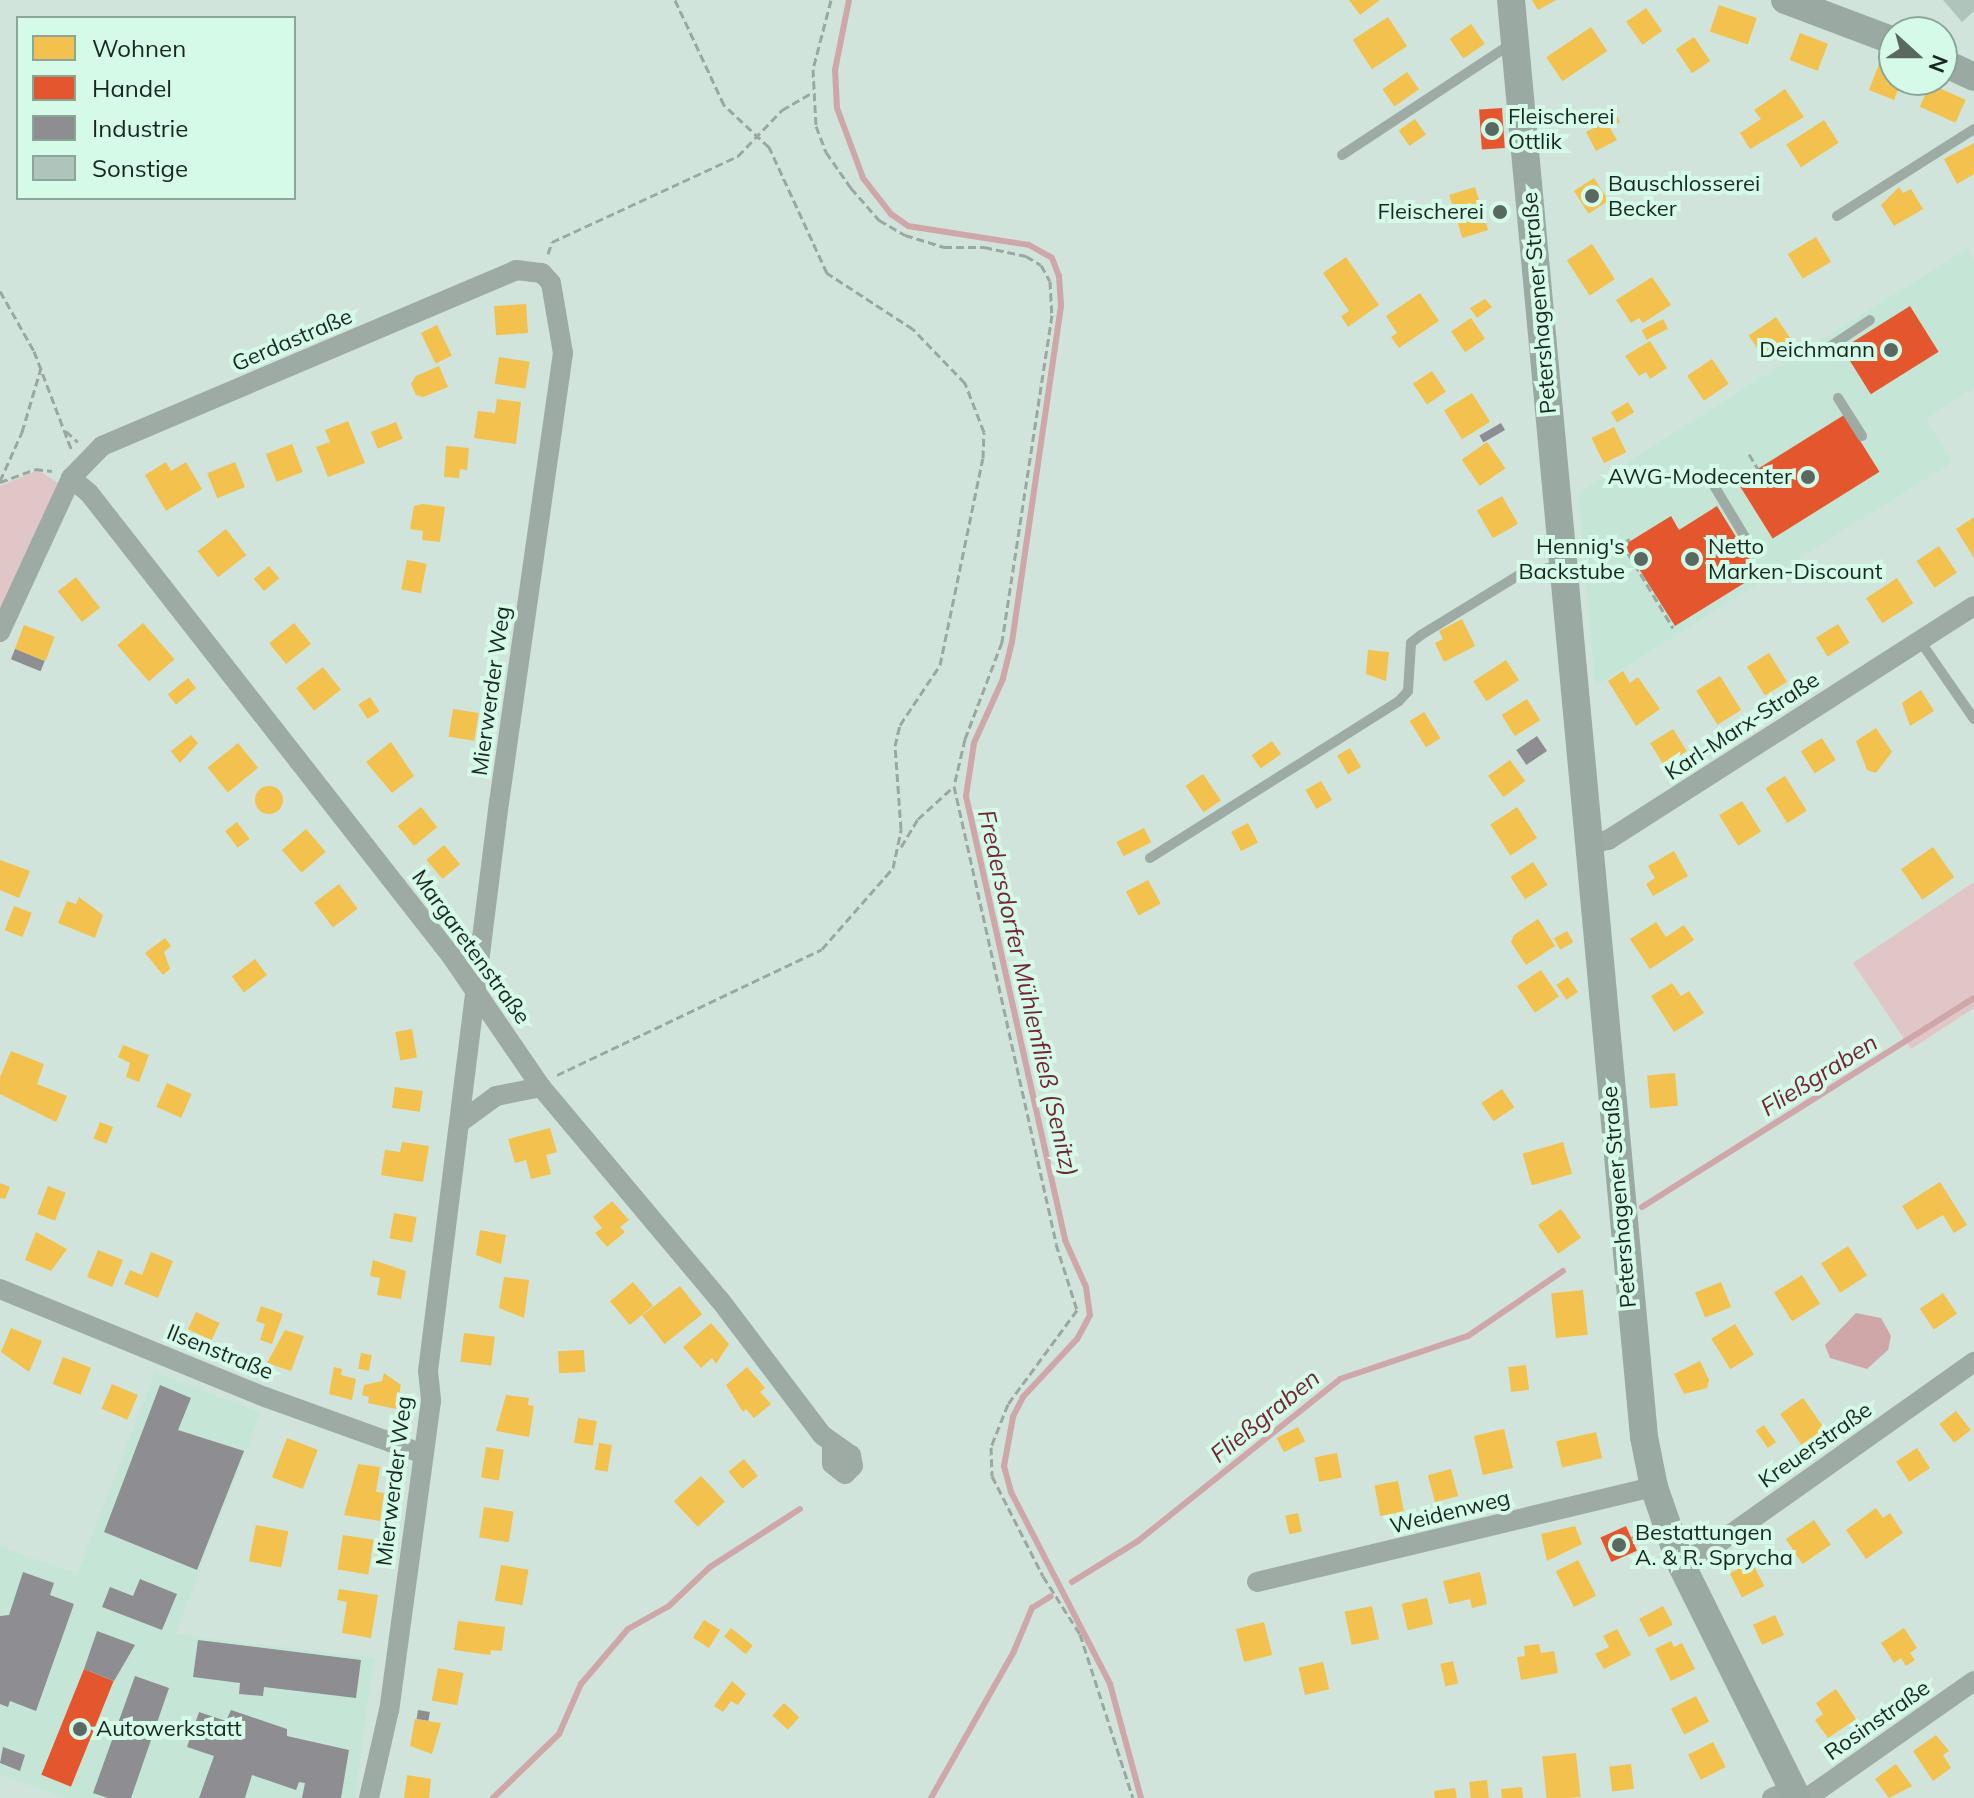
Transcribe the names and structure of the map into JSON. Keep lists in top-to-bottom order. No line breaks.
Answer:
{"streets":{"street":["Petershagener Straße","Gerdastraße","Mierwerder Weg","Karl-Marx-Straße","Margaretenstraße","Ilsenstraße","Kreuerstraße","Weidenweg","Rosinstraße"]},"crossings":[["Petershagener Straße","Karl-Marx-Straße"],["Petershagener Straße","Kreuerstraße"],["Petershagener Straße","Weidenweg"],["Petershagener Straße","Rosinstraße"],["Gerdastraße","Mierwerder Weg"],["Gerdastraße","Margaretenstraße"],["Mierwerder Weg","Margaretenstraße"],["Mierwerder Weg","Ilsenstraße"]],"water":["Fredersdorfer Mühlenfließ (Senitz)","Fließgraben"],"places":["Fleischerei Ottlik","Bauschlosserei Becker","Fleischerei","Deichmann","AWG-Modecenter","Hennig's Backstube","Netto Marken-Discount","Bestattungen A. & R. Sprycha","Autowerkstatt"],"legend":["Wohnen","Handel","Industrie","Sonstige"],"north":"right"}
